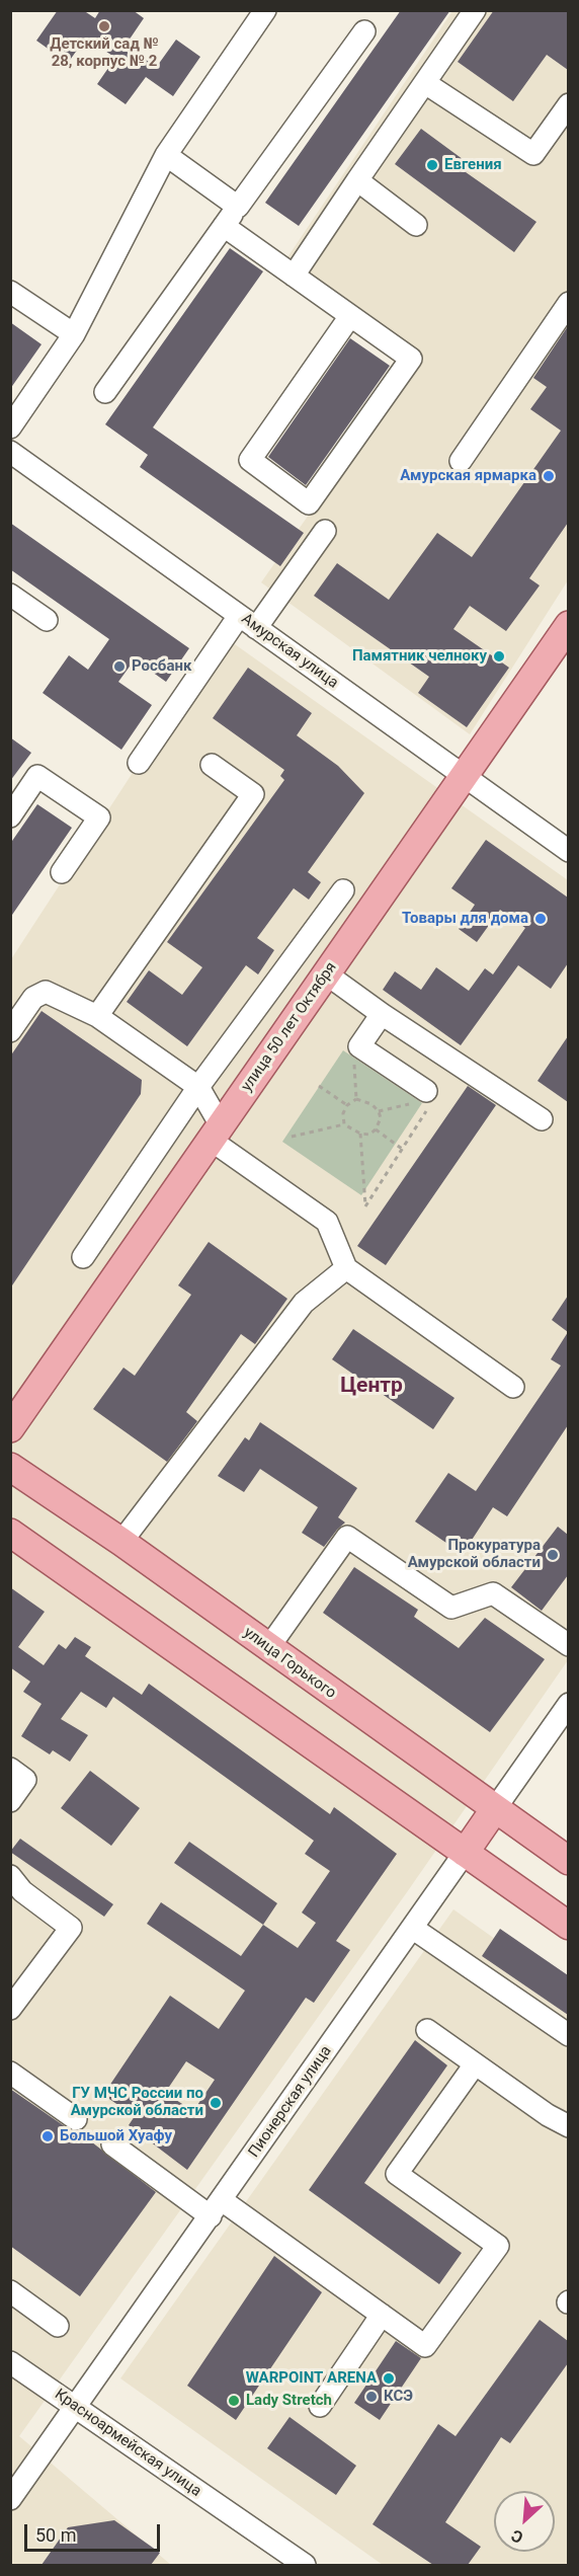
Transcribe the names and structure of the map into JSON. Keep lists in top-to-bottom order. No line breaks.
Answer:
{"streets":{"main road":["улица 50 лет Октября","улица Горького","Пионерская улица"],"street":["Амурская улица","Красноармейская улица"]},"crossings":[["Амурская улица","улица 50 лет Октября"],["улица Горького","Пионерская улица"],["Пионерская улица","Красноармейская улица"]],"districts":["Центр"],"places":["Детский сад № 28, корпус № 2","Евгения","Амурская ярмарка","Памятник челноку","Росбанк","Товары для дома","Прокуратура Амурской области","ГУ МЧС России по Амурской области","Большой Хуафу","WARPOINT ARENA","КСЭ","Lady Stretch"],"scale_bar":"50 m","north":"bottom left"}
